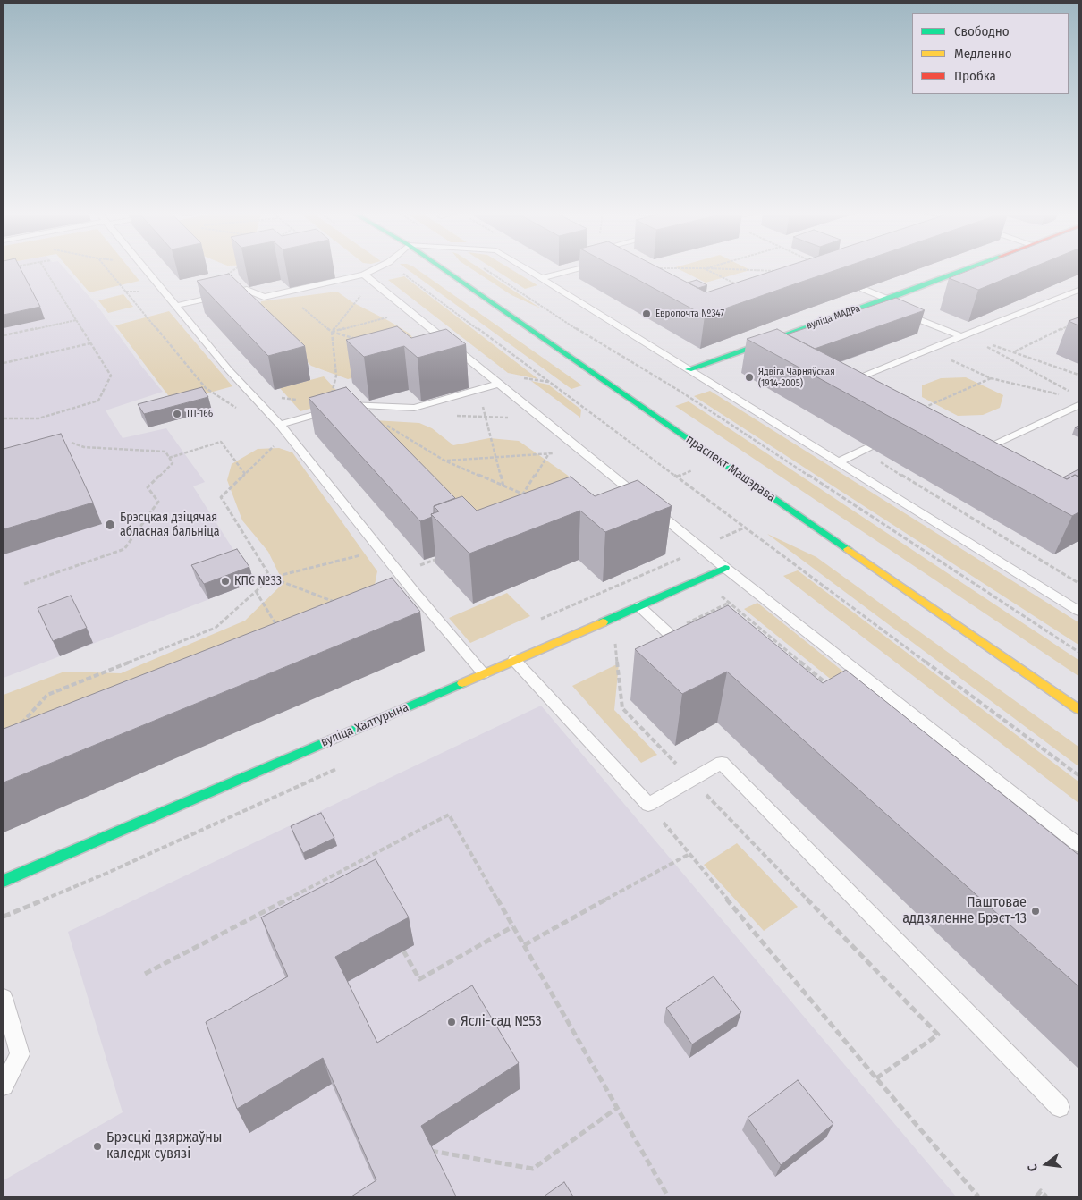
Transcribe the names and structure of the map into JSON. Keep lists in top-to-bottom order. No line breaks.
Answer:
{"streets":{"street":["вуліца МАДРа","праспект Машэрава","вуліца Халтурына"]},"places":["Европочта №347","Ядвіга Чарняўская (1914-2005)","ТП-166","Брэсцкая дзіцячая абласная бальніца","КПС №33","Паштовае аддзяленне Брэст-13","Яслі-сад №53","Брэсцкі дзяржаўны каледж сувязі"],"legend":["Свободно","Медленно","Пробка"],"north":"left"}
